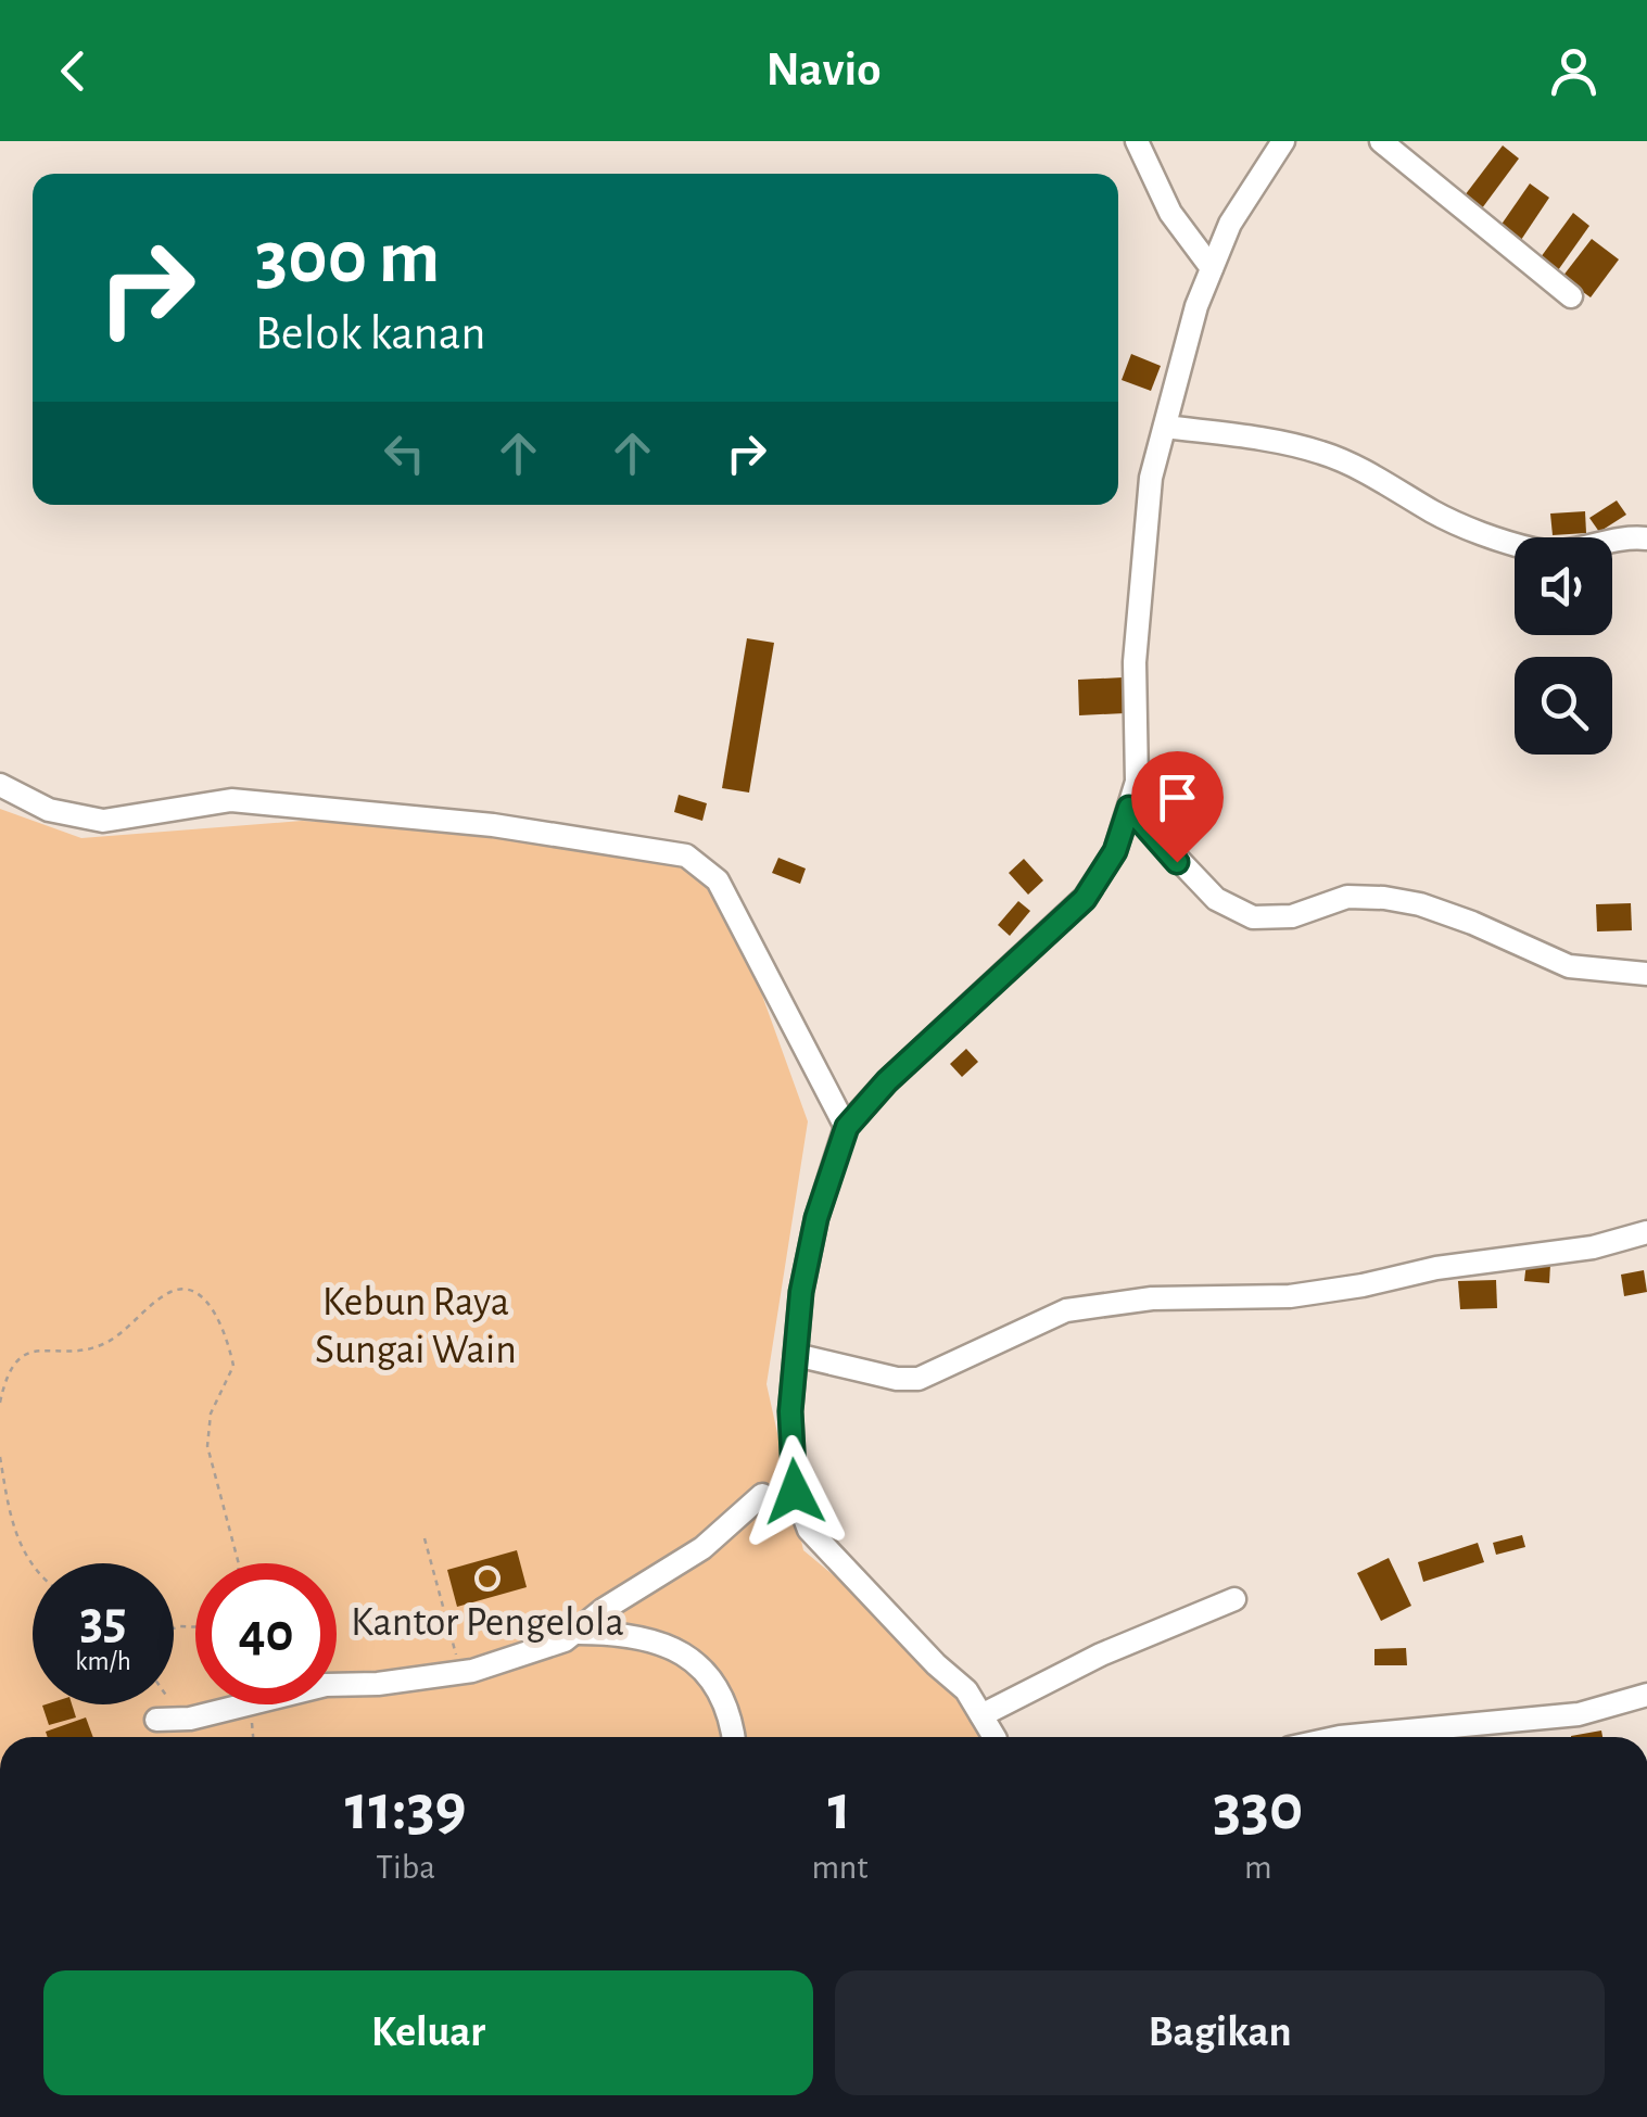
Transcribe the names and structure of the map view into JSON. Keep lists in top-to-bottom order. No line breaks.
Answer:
{"parks":["Kebun Raya Sungai Wain"],"places":["Kantor Pengelola"],"page":{"header":"Navio","turn":["300 m","Belok kanan"],"speed":"35 km/h","limit":"40","eta":["11:39","Tiba","1","mnt","330","m"],"buttons":["Keluar","Bagikan"]}}
